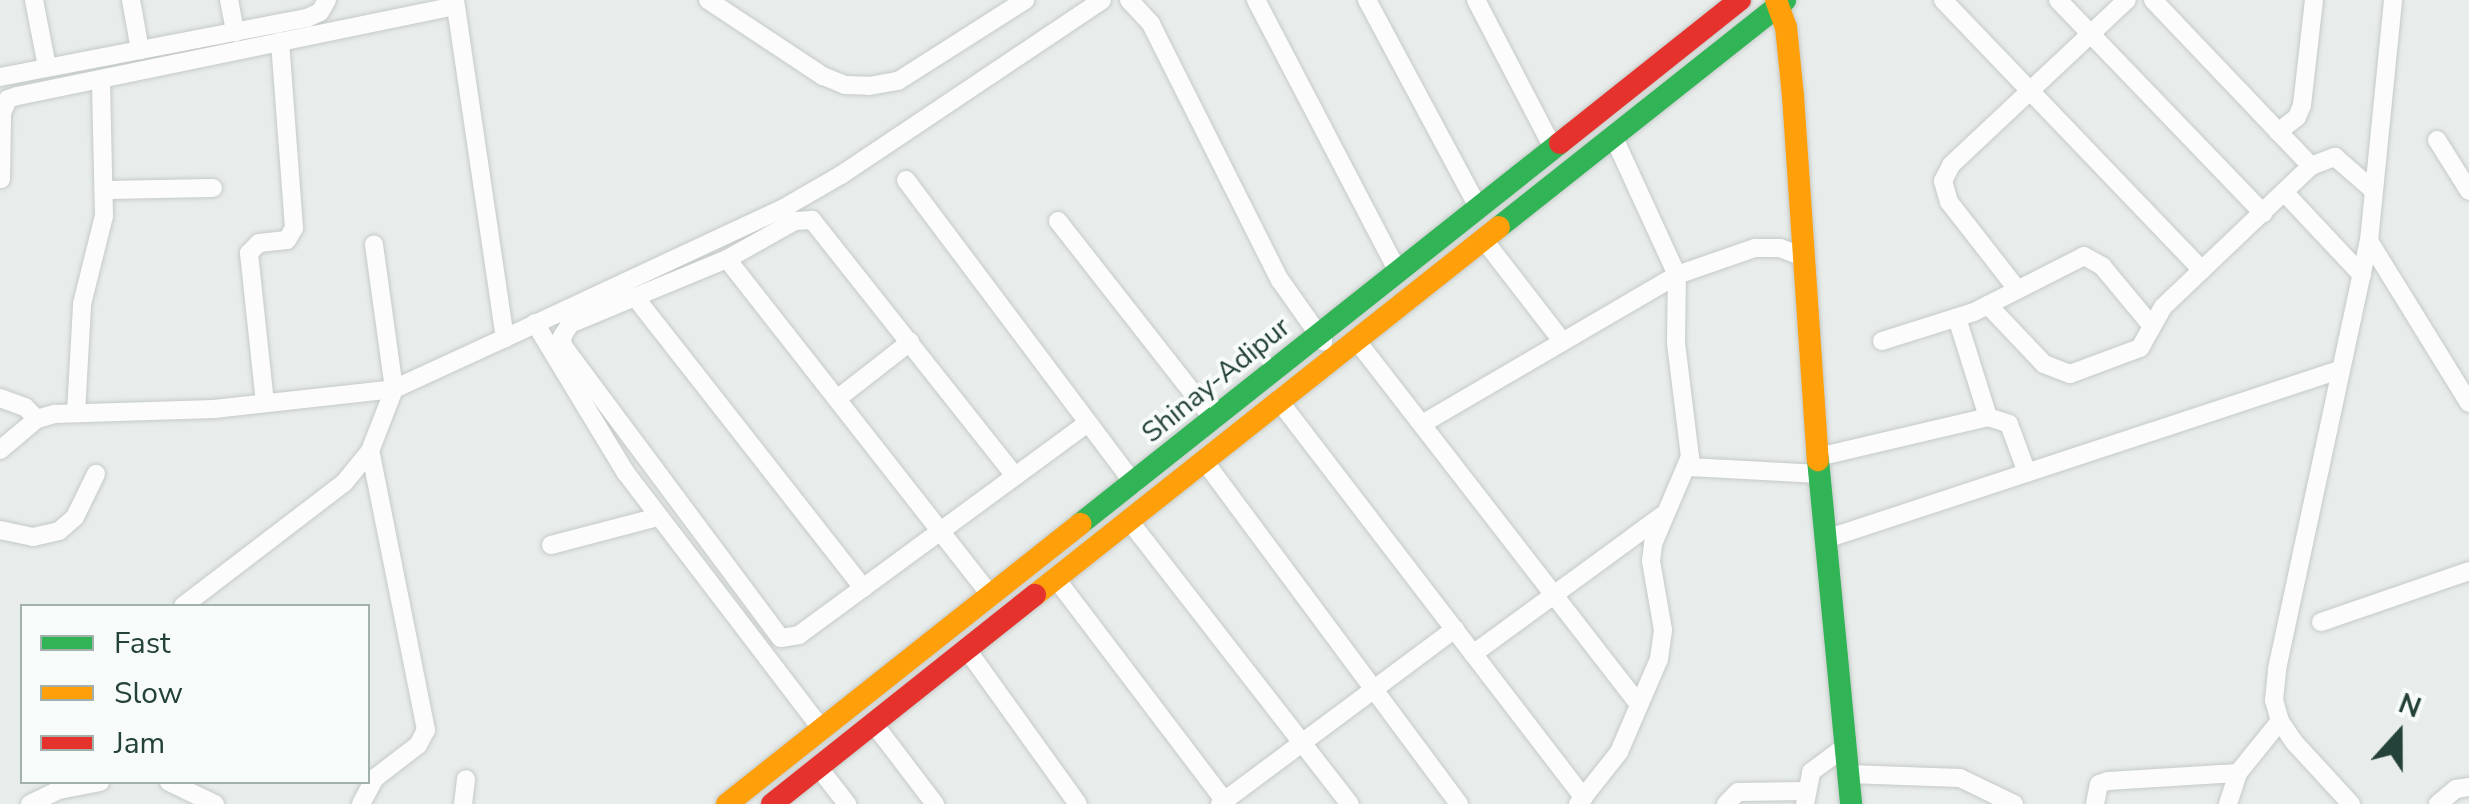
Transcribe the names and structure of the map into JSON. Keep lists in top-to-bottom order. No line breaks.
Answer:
{"streets":{"main road":["Shinay-Adipur"]},"legend":["Fast","Slow","Jam"],"north":"top"}
